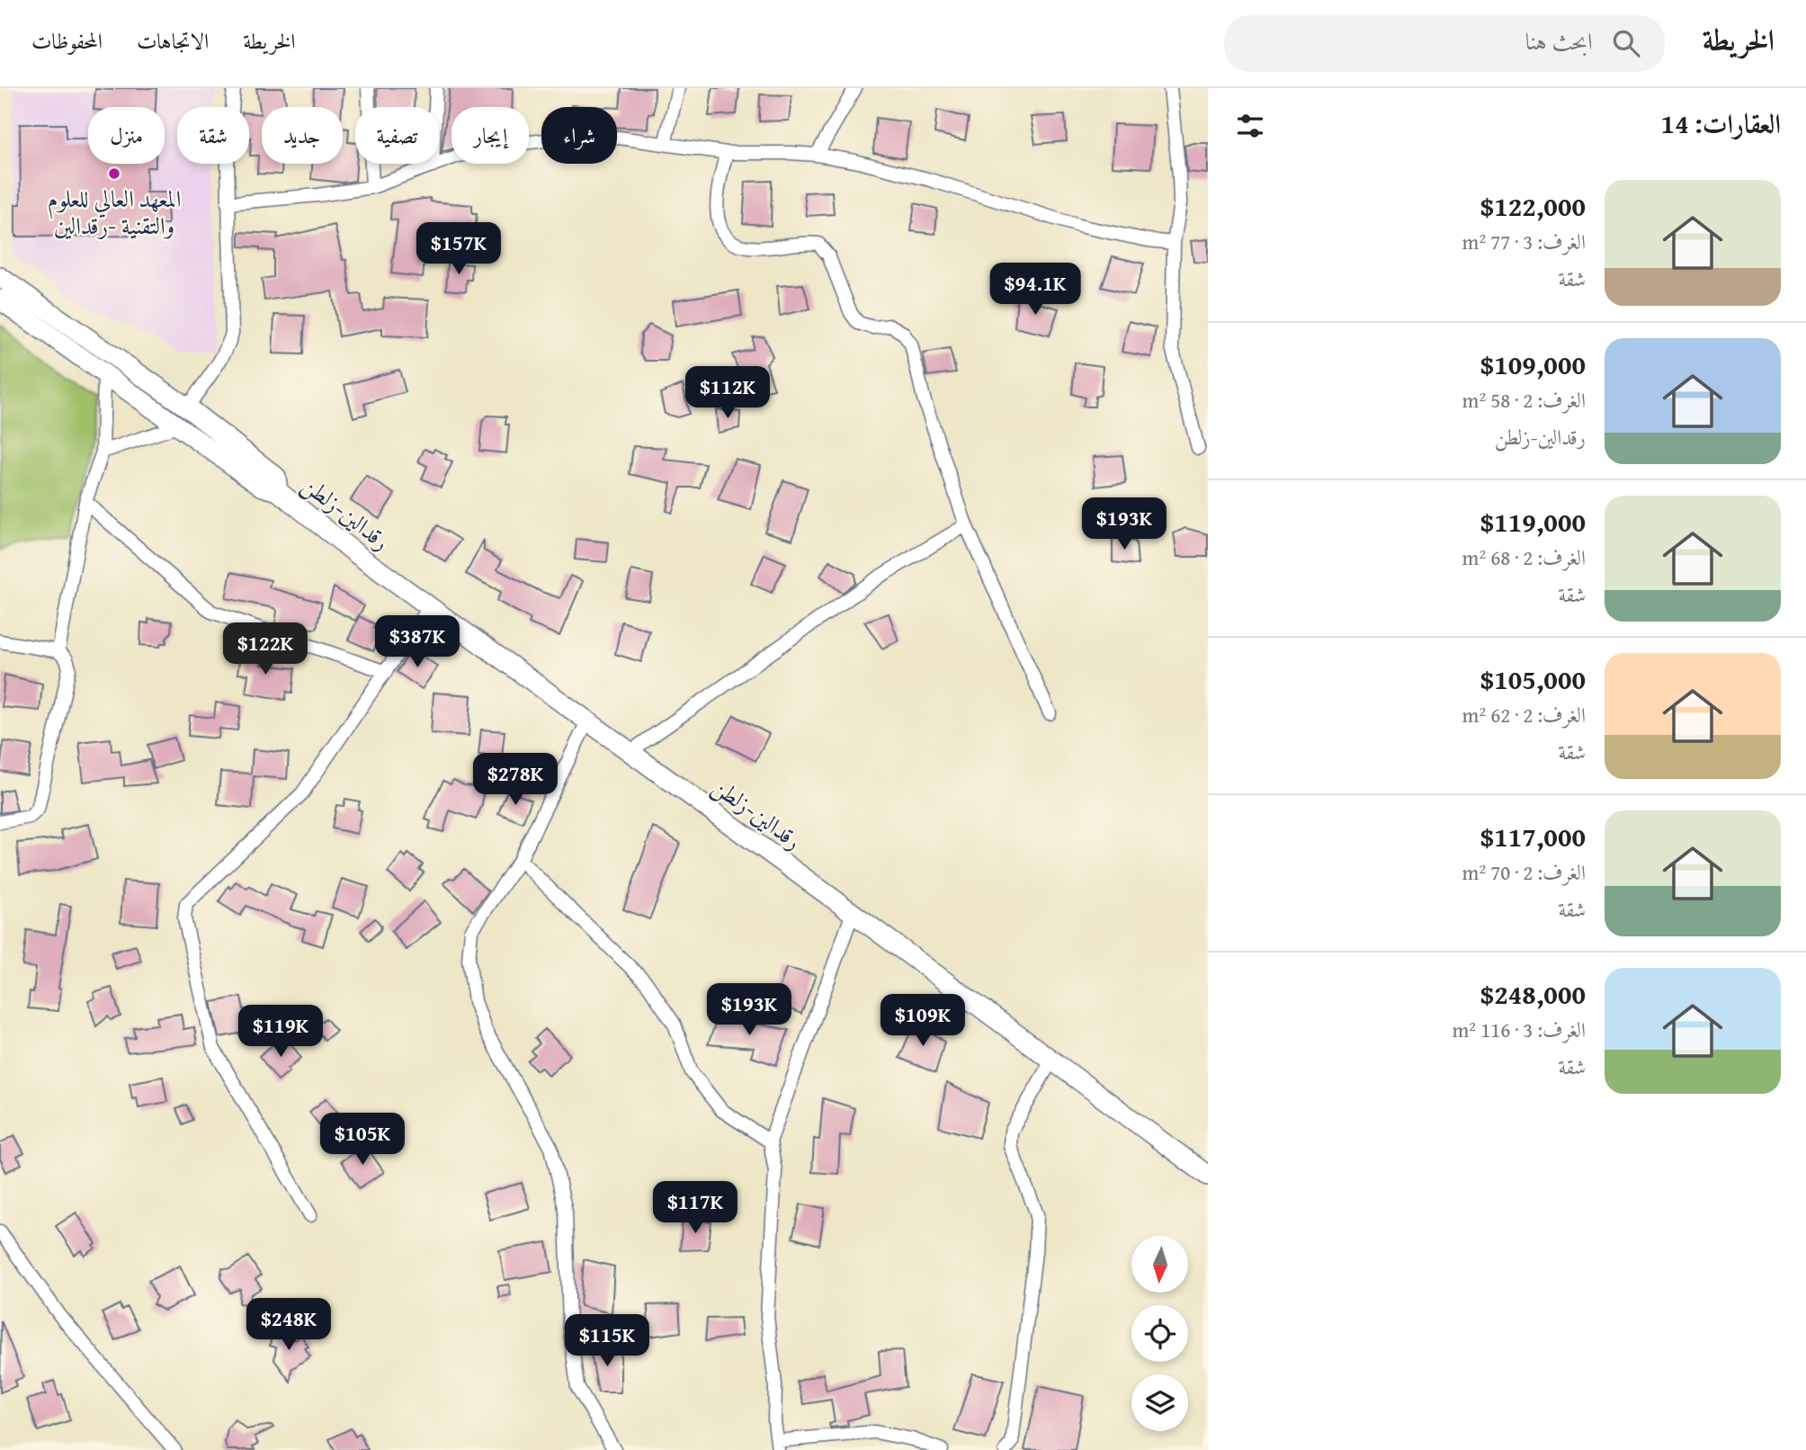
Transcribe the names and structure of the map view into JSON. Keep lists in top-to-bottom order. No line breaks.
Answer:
{"streets":{"main road":["رقدالين-زلطن"]},"places":["المعهد العالي للعلوم والتقنية -رقدالين"],"north":"bottom","page":{"header":"الخريطة","search":"ابحث هنا","nav":["الخريطة","الاتجاهات","المحفوظات"],"heading":"العقارات: 14","chip":["شراء","إيجار","تصفية","جديد","شقة","منزل"],"list":[{"name":"$122,000","note":"الغرف: 3 · 77 m² · شقة"},{"name":"$109,000","note":"الغرف: 2 · 58 m² · رقدالين-زلطن"},{"name":"$119,000","note":"الغرف: 2 · 68 m² · شقة"},{"name":"$105,000","note":"الغرف: 2 · 62 m² · شقة"},{"name":"$117,000","note":"الغرف: 2 · 70 m² · شقة"},{"name":"$248,000","note":"الغرف: 3 · 116 m² · شقة"}],"price":["$157K","$94.1K","$112K","$193K","$387K","$122K","$278K","$193K","$109K","$119K","$105K","$117K","$248K","$115K"]}}
